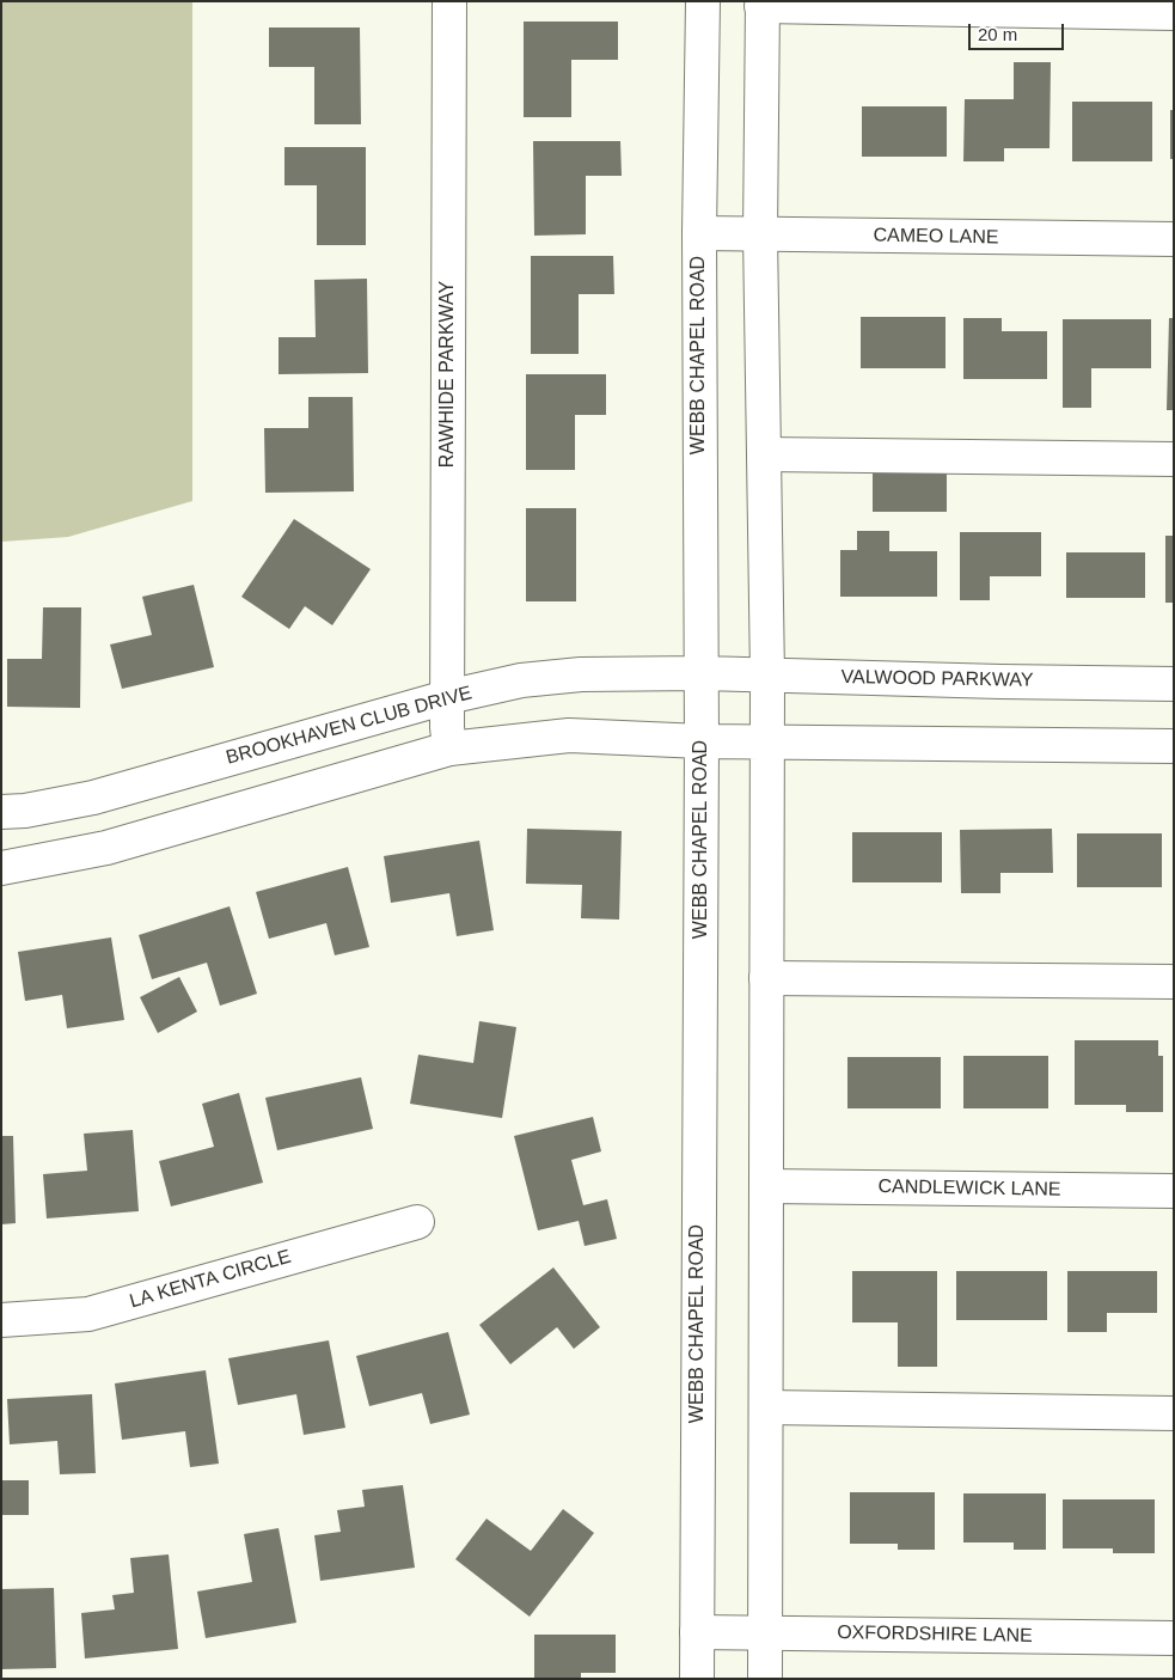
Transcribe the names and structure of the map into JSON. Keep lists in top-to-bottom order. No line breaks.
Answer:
{"streets":{"main road":["CAMEO LANE","WEBB CHAPEL ROAD","RAWHIDE PARKWAY","VALWOOD PARKWAY","BROOKHAVEN CLUB DRIVE","CANDLEWICK LANE","LA KENTA CIRCLE","OXFORDSHIRE LANE"]},"crossings":[["CAMEO LANE","WEBB CHAPEL ROAD"],["WEBB CHAPEL ROAD","VALWOOD PARKWAY"],["WEBB CHAPEL ROAD","BROOKHAVEN CLUB DRIVE"],["WEBB CHAPEL ROAD","OXFORDSHIRE LANE"],["RAWHIDE PARKWAY","BROOKHAVEN CLUB DRIVE"],["VALWOOD PARKWAY","BROOKHAVEN CLUB DRIVE"]],"scale_bar":"20 m"}
